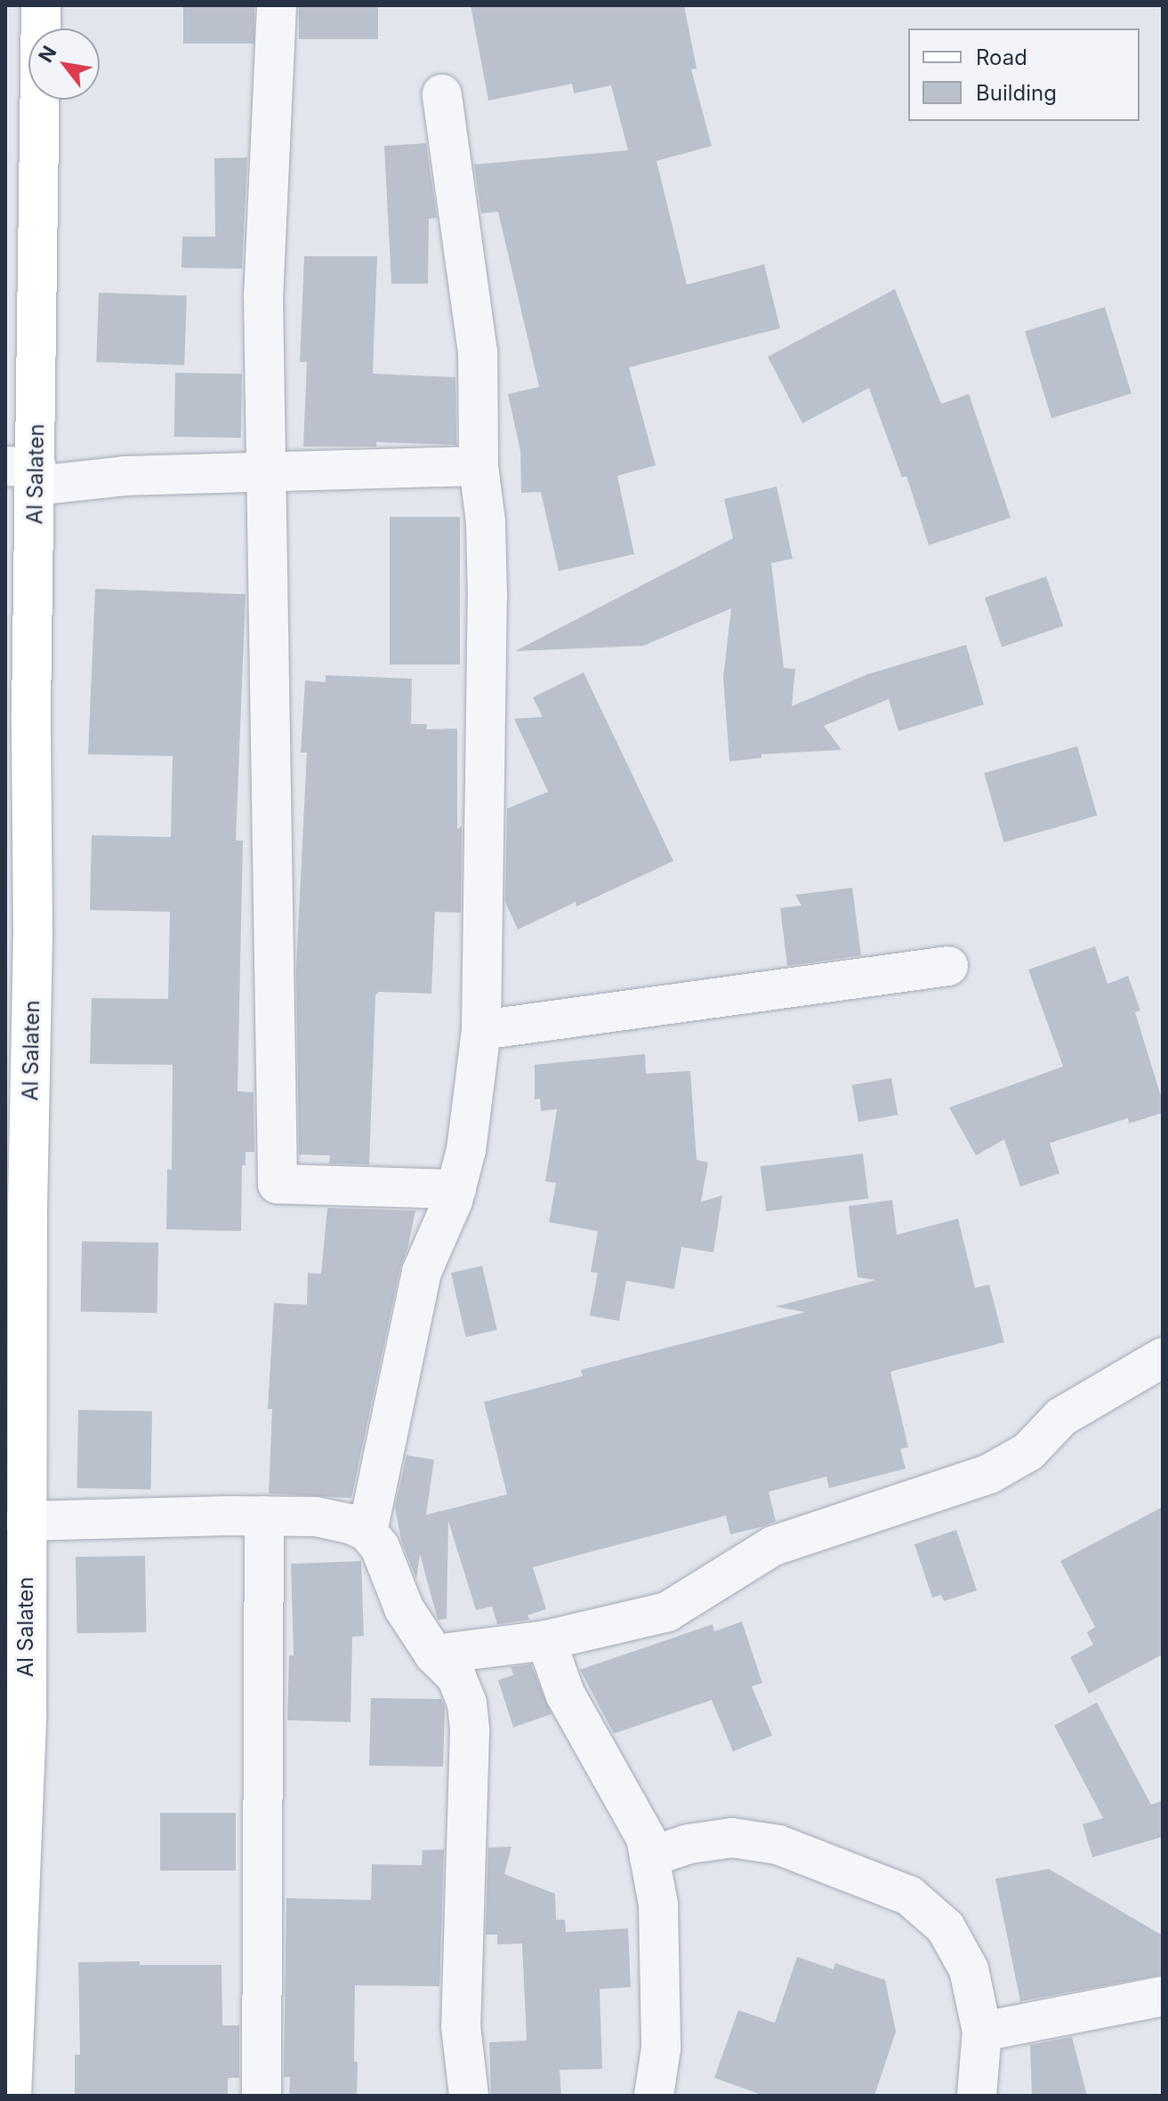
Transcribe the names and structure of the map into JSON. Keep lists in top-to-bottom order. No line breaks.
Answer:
{"streets":{"main road":["Al Salaten"]},"legend":["Road","Building"],"north":"top left"}
